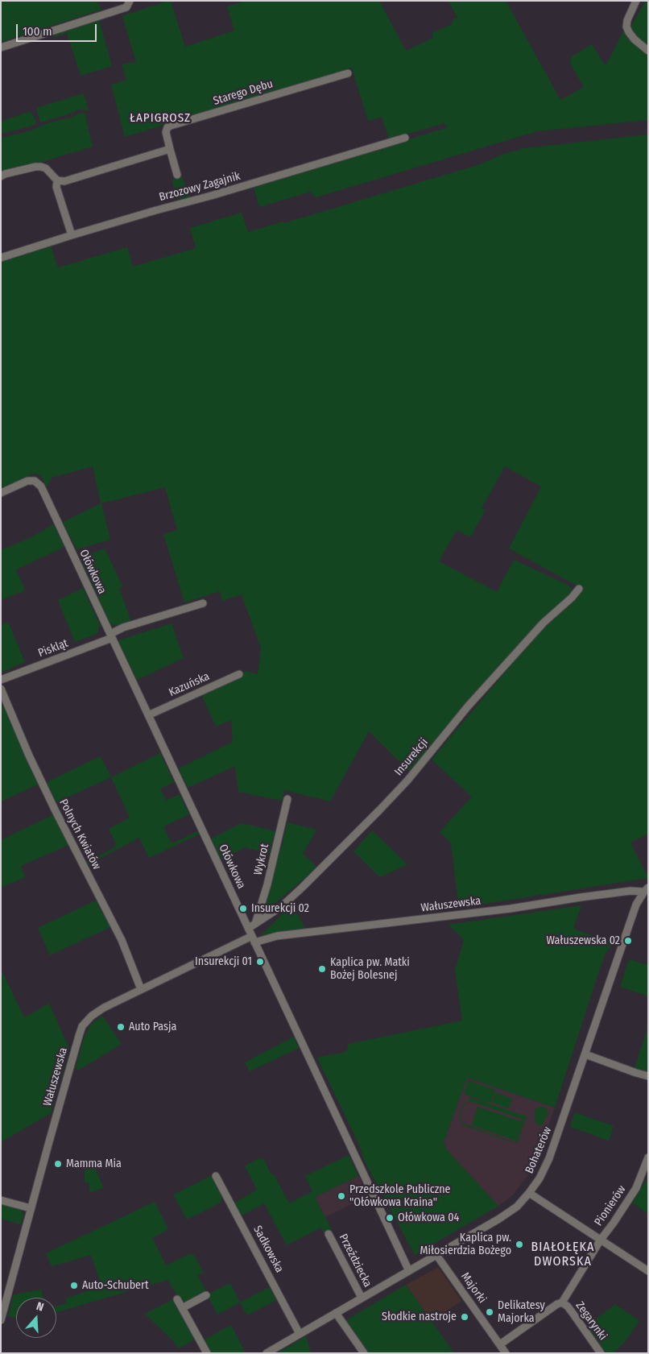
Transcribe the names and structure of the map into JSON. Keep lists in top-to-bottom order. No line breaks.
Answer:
{"streets":{"street":["Starego Dębu","Brzozowy Zagajnik","Ołówkowa","Piskląt","Kazuńska","Insurekcji","Polnych Kwiatów","Wykrot","Wałuszewska","Bohaterów","Pionierów","Sadkowska","Przeździecka","Majorki","Zegarynki"]},"crossings":[["Ołówkowa","Piskląt"],["Ołówkowa","Kazuńska"],["Ołówkowa","Insurekcji"],["Ołówkowa","Wykrot"],["Ołówkowa","Wałuszewska"],["Ołówkowa","Bohaterów"],["Insurekcji","Wykrot"],["Polnych Kwiatów","Wałuszewska"],["Wałuszewska","Bohaterów"],["Bohaterów","Sadkowska"],["Bohaterów","Przeździecka"],["Bohaterów","Majorki"],["Pionierów","Zegarynki"]],"districts":["ŁAPIGROSZ","BIAŁOŁĘKA DWORSKA"],"places":["Insurekcji 02","Wałuszewska 02","Insurekcji 01","Kaplica pw. Matki Bożej Bolesnej","Auto Pasja","Mamma Mia","Przedszkole Publiczne \"Ołówkowa Kraina\"","Ołówkowa 04","Kaplica pw. Miłosierdzia Bożego","Auto-Schubert","Delikatesy Majorka","Słodkie nastroje"],"scale_bar":"100 m","north":"top"}
